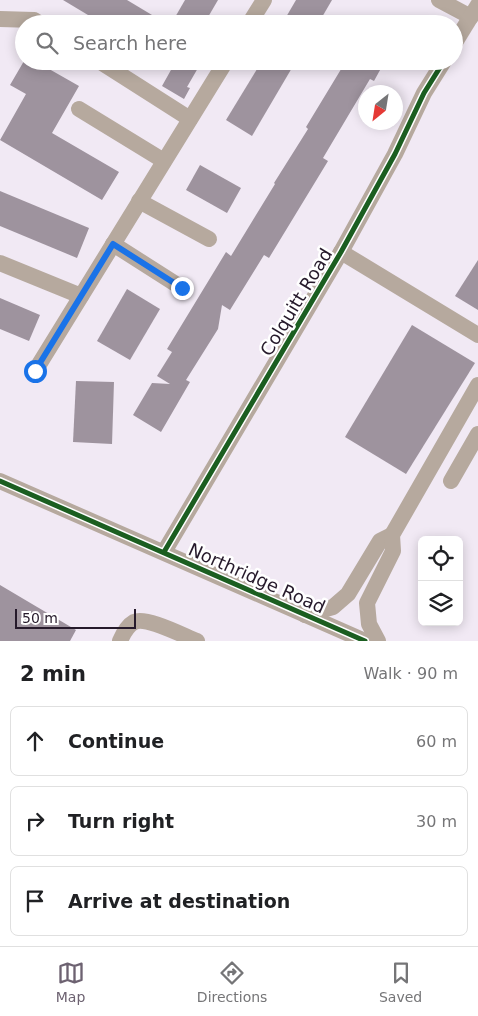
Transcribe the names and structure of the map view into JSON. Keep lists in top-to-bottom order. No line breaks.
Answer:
{"streets":{"street":["Colquitt Road","Northridge Road"]},"crossings":[["Colquitt Road","Northridge Road"]],"scale_bar":"50 m","north":"bottom left","page":{"search":"Search here","scale":"50 m","heading":["2 min","Walk · 90 m"],"list":[["Continue","60 m"],["Turn right","30 m"],"Arrive at destination"],"nav":["Map","Directions","Saved"]}}
